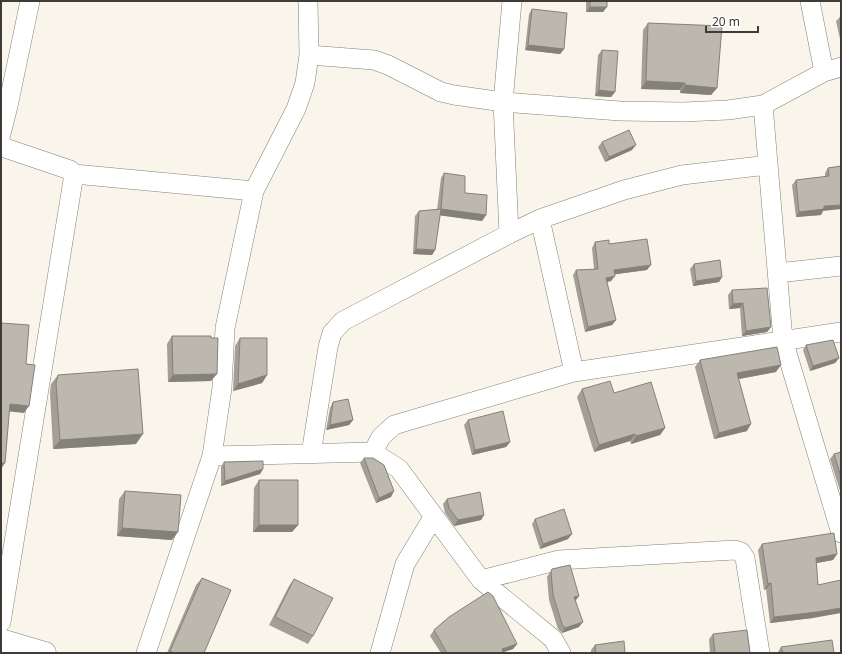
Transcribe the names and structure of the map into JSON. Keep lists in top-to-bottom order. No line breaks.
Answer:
{"scale_bar":"20 m"}
